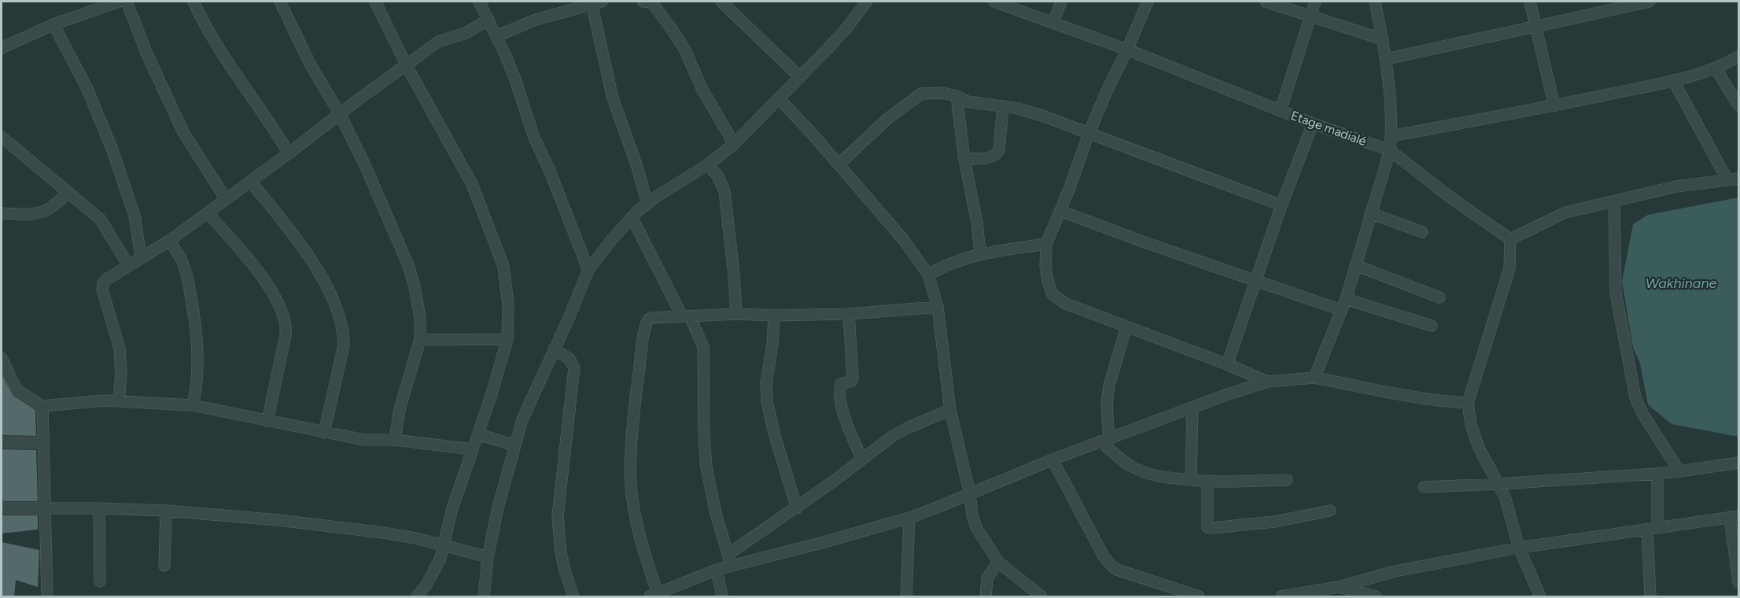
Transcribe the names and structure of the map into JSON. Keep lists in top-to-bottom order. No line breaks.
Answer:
{"streets":{"street":["Etage madialé"]},"water":["Wakhinane"]}
